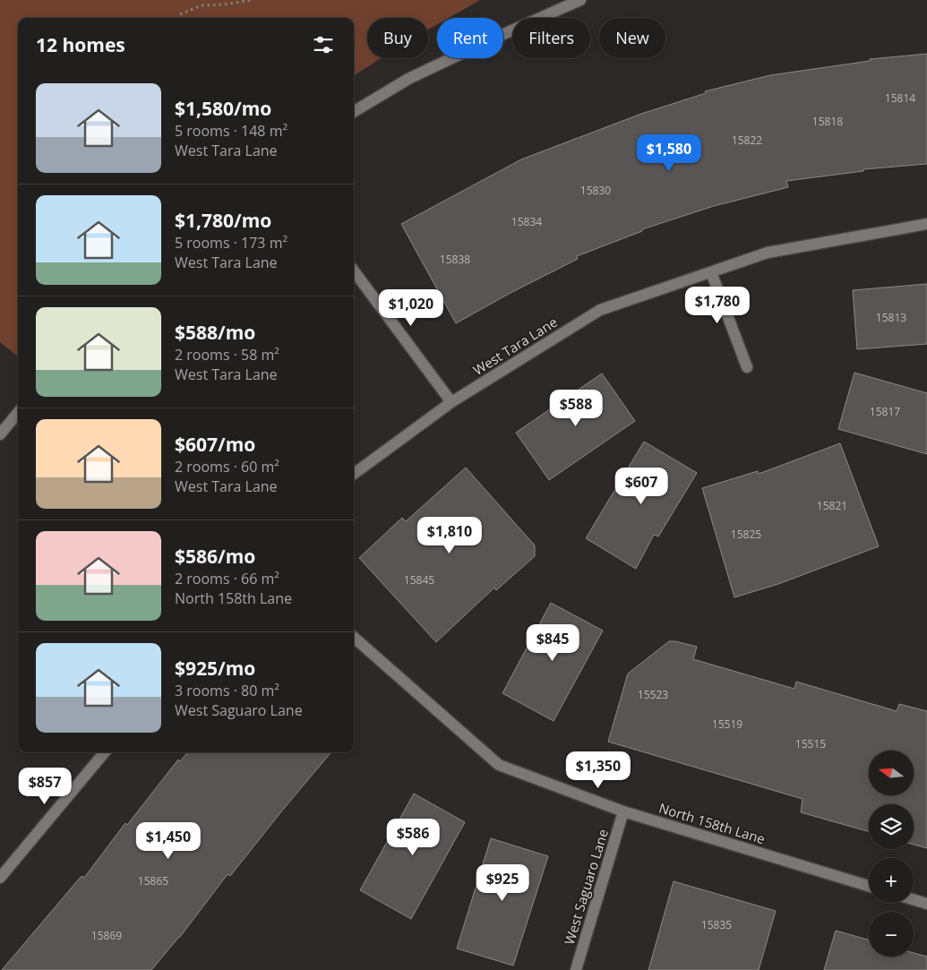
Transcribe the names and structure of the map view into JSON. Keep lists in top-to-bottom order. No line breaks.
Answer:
{"streets":{"street":["West Tara Lane","North 158th Lane","West Saguaro Lane"]},"crossings":[["North 158th Lane","West Saguaro Lane"]],"house_numbers":["15814","15818","15822","15830","15834","15838","15813","15817","15821","15825","15845","15523","15519","15515","15865","15835","15869"],"north":"left","page":{"chip":["Buy","Rent","Filters","New"],"heading":"12 homes","list":[{"name":"$1,580/mo","note":"5 rooms · 148 m² · West Tara Lane"},{"name":"$1,780/mo","note":"5 rooms · 173 m² · West Tara Lane"},{"name":"$588/mo","note":"2 rooms · 58 m² · West Tara Lane"},{"name":"$607/mo","note":"2 rooms · 60 m² · West Tara Lane"},{"name":"$586/mo","note":"2 rooms · 66 m² · North 158th Lane"},{"name":"$925/mo","note":"3 rooms · 80 m² · West Saguaro Lane"}],"price":["$1,580","$1,780","$1,020","$588","$607","$1,810","$845","$1,350","$857","$586","$1,450","$925"],"map_buttons":["+","−"]}}
